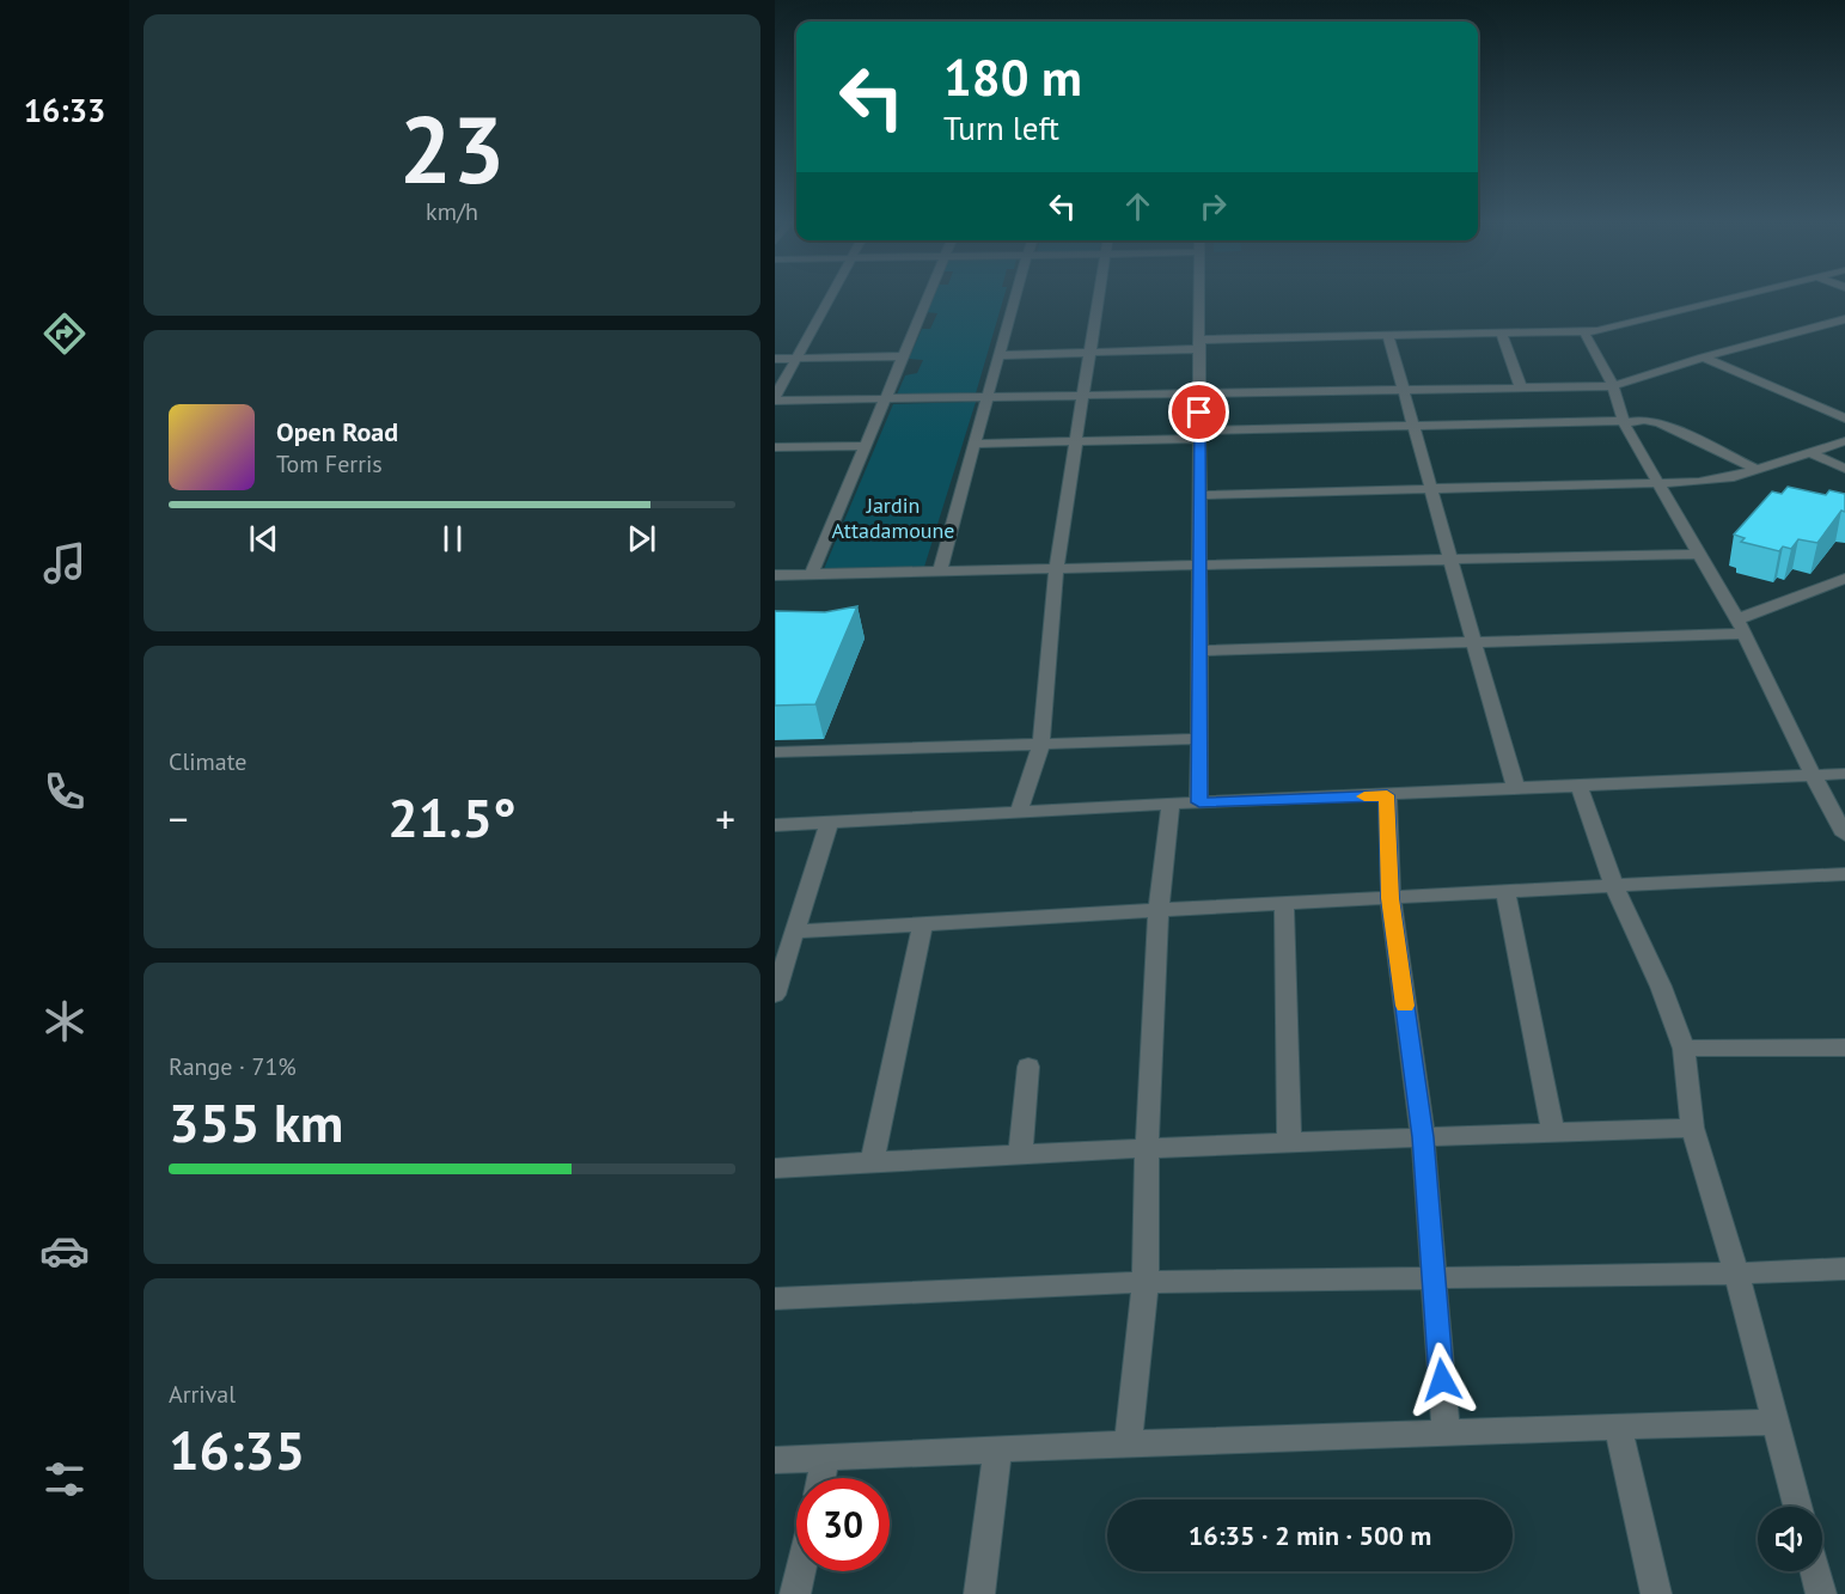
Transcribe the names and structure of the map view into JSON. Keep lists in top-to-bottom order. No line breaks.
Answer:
{"parks":["Jardin Attadamoune"],"page":{"tabs":"16:33","tile":[["23","km/h"],"Climate",["Range · 71%","355 km"],["Arrival","16:35"]],"turn":["180 m","Turn left"],"song":["Open Road","Tom Ferris"],"heat":["−","21.5°","+"],"limit":"30","trip":"16:35 · 2 min · 500 m"}}
